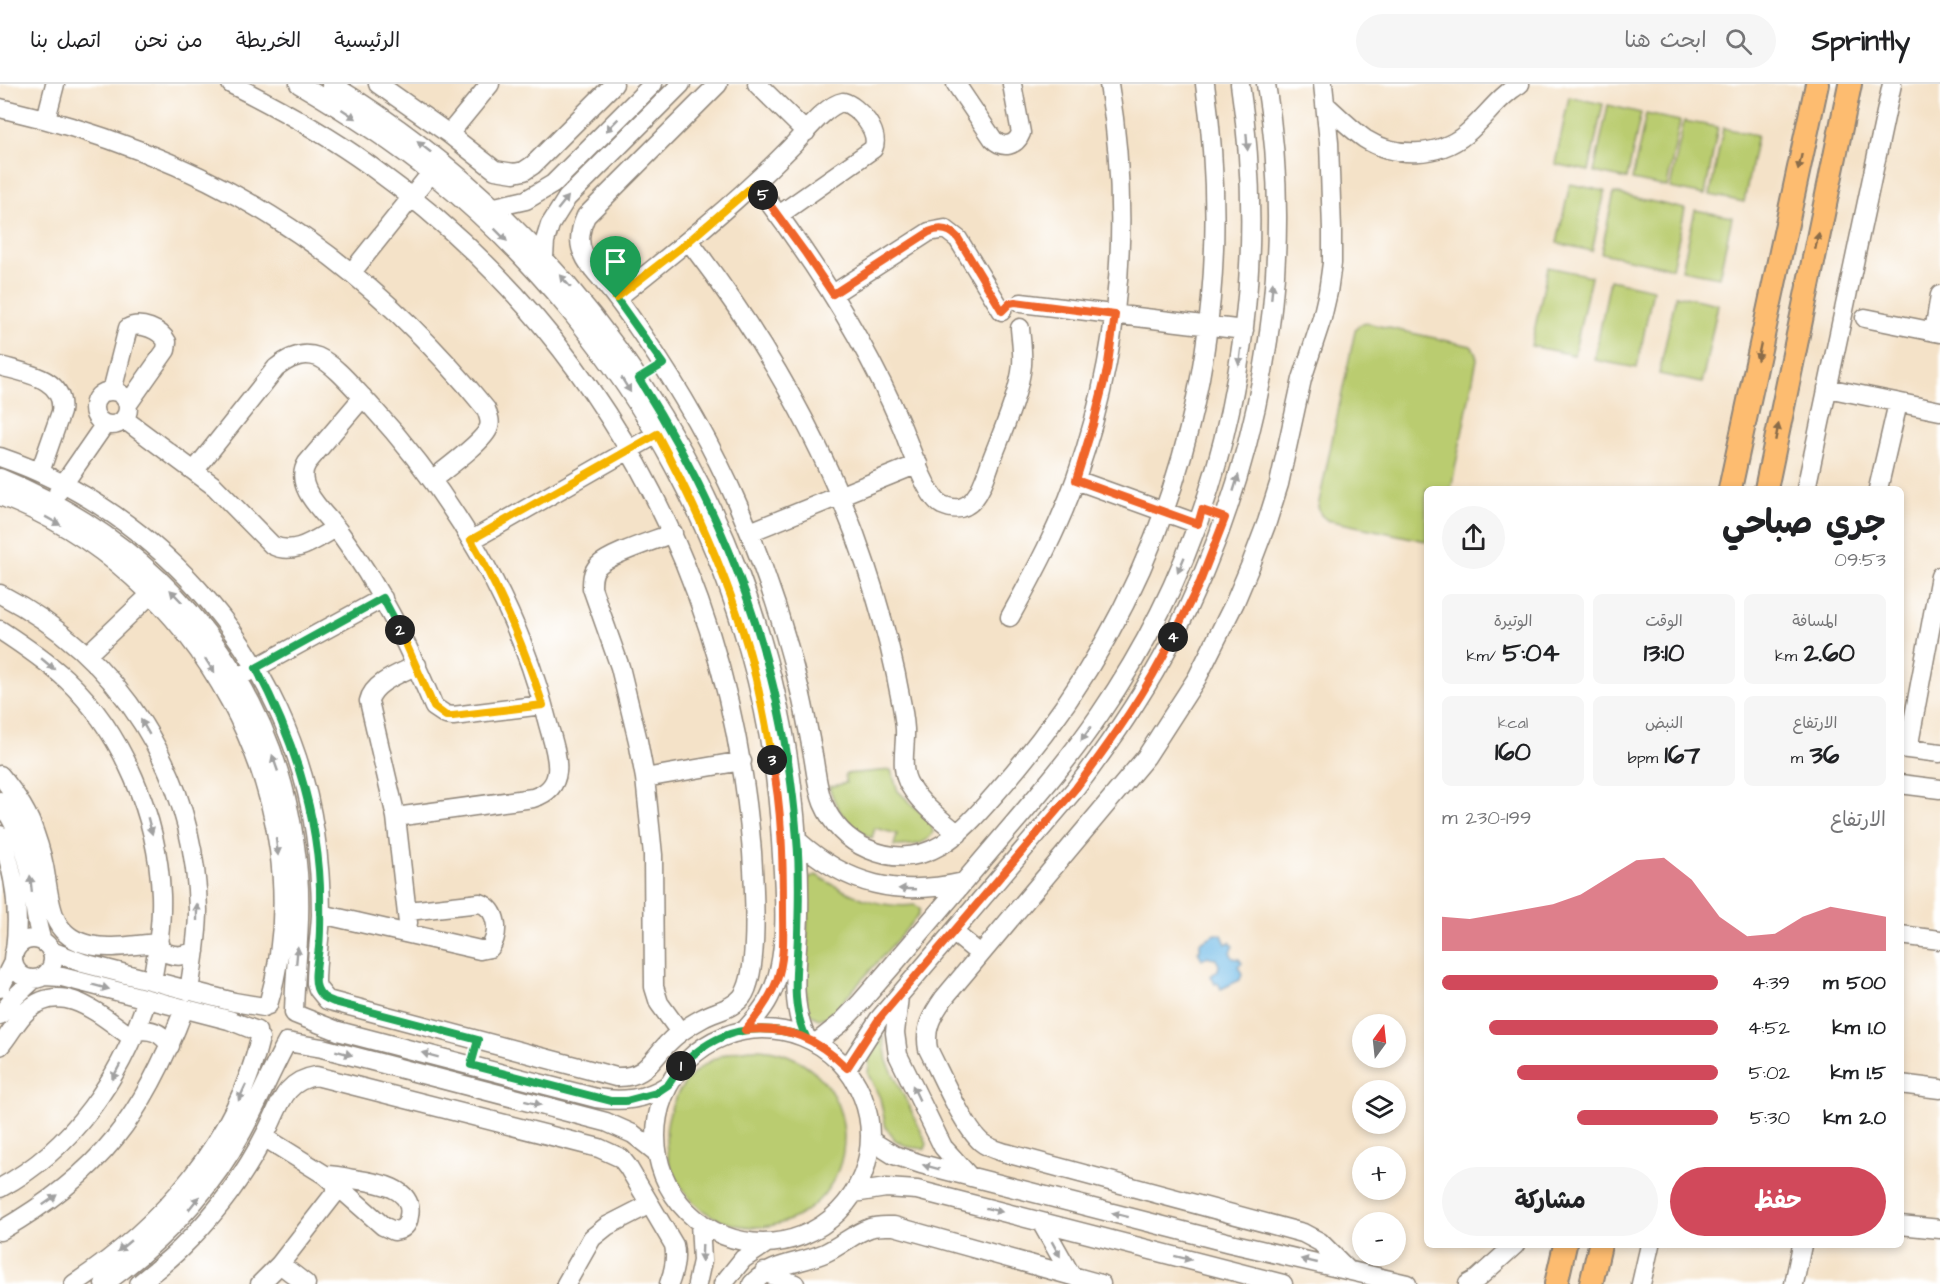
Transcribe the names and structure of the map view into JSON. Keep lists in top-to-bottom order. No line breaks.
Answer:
{"north":"top","page":{"header":"Sprintly","search":"ابحث هنا","nav":["الرئيسية","الخريطة","من نحن","اتصل بنا"],"pins":["5","2","4","3","1"],"heading":["جري صباحي","09:53"],"stats":[["المسافة","2.60 km"],["الوقت","13:10"],["الوتيرة","5:04 /km"],["الارتفاع","36 m"],["النبض","167 bpm"],["kcal","160"]],"chart":["الارتفاع","199–230 m"],"list":[{"name":"500 m","note":"4:39"},{"name":"1.0 km","note":"4:52"},{"name":"1.5 km","note":"5:02"},{"name":"2.0 km","note":"5:30"}],"map_buttons":["+","−"],"buttons":["حفظ","مشاركة"]}}
